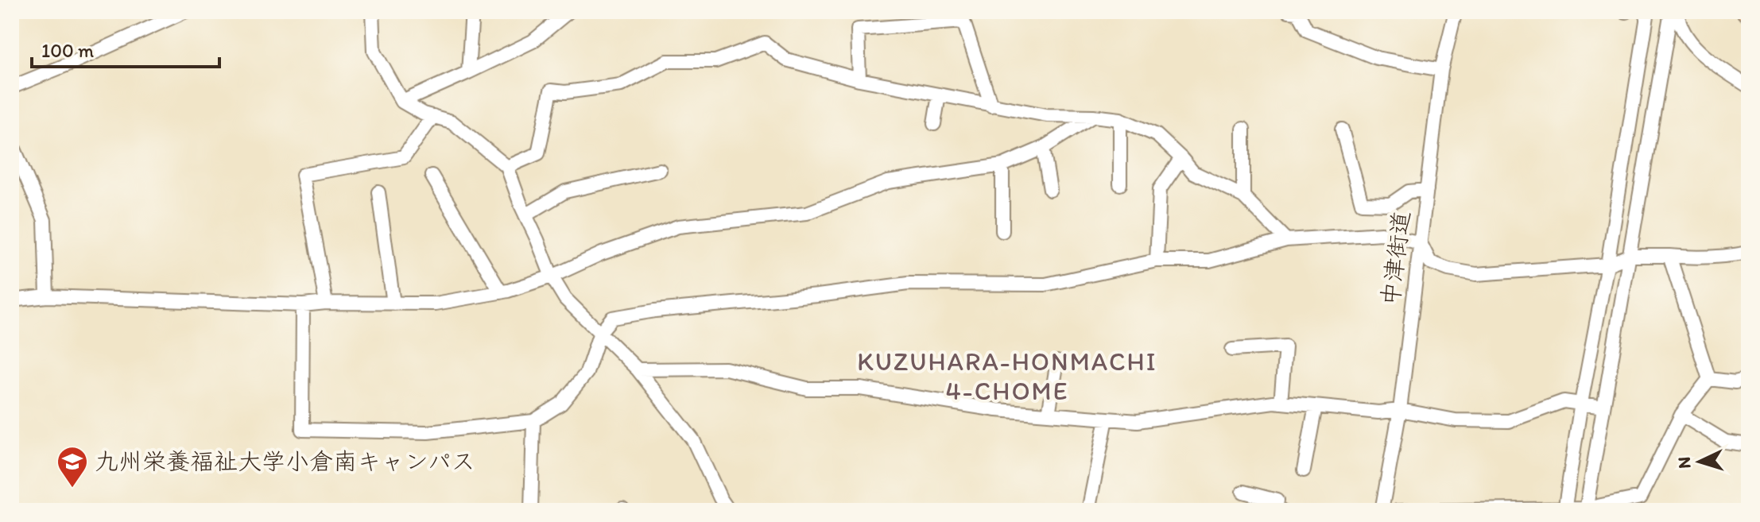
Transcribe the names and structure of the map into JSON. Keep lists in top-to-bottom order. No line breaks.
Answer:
{"streets":{"street":["中津街道"]},"districts":["KUZUHARA-HONMACHI 4-CHOME"],"places":{"school or university":["九州栄養福祉大学小倉南キャンパス"]},"scale_bar":"100 m","north":"left"}
